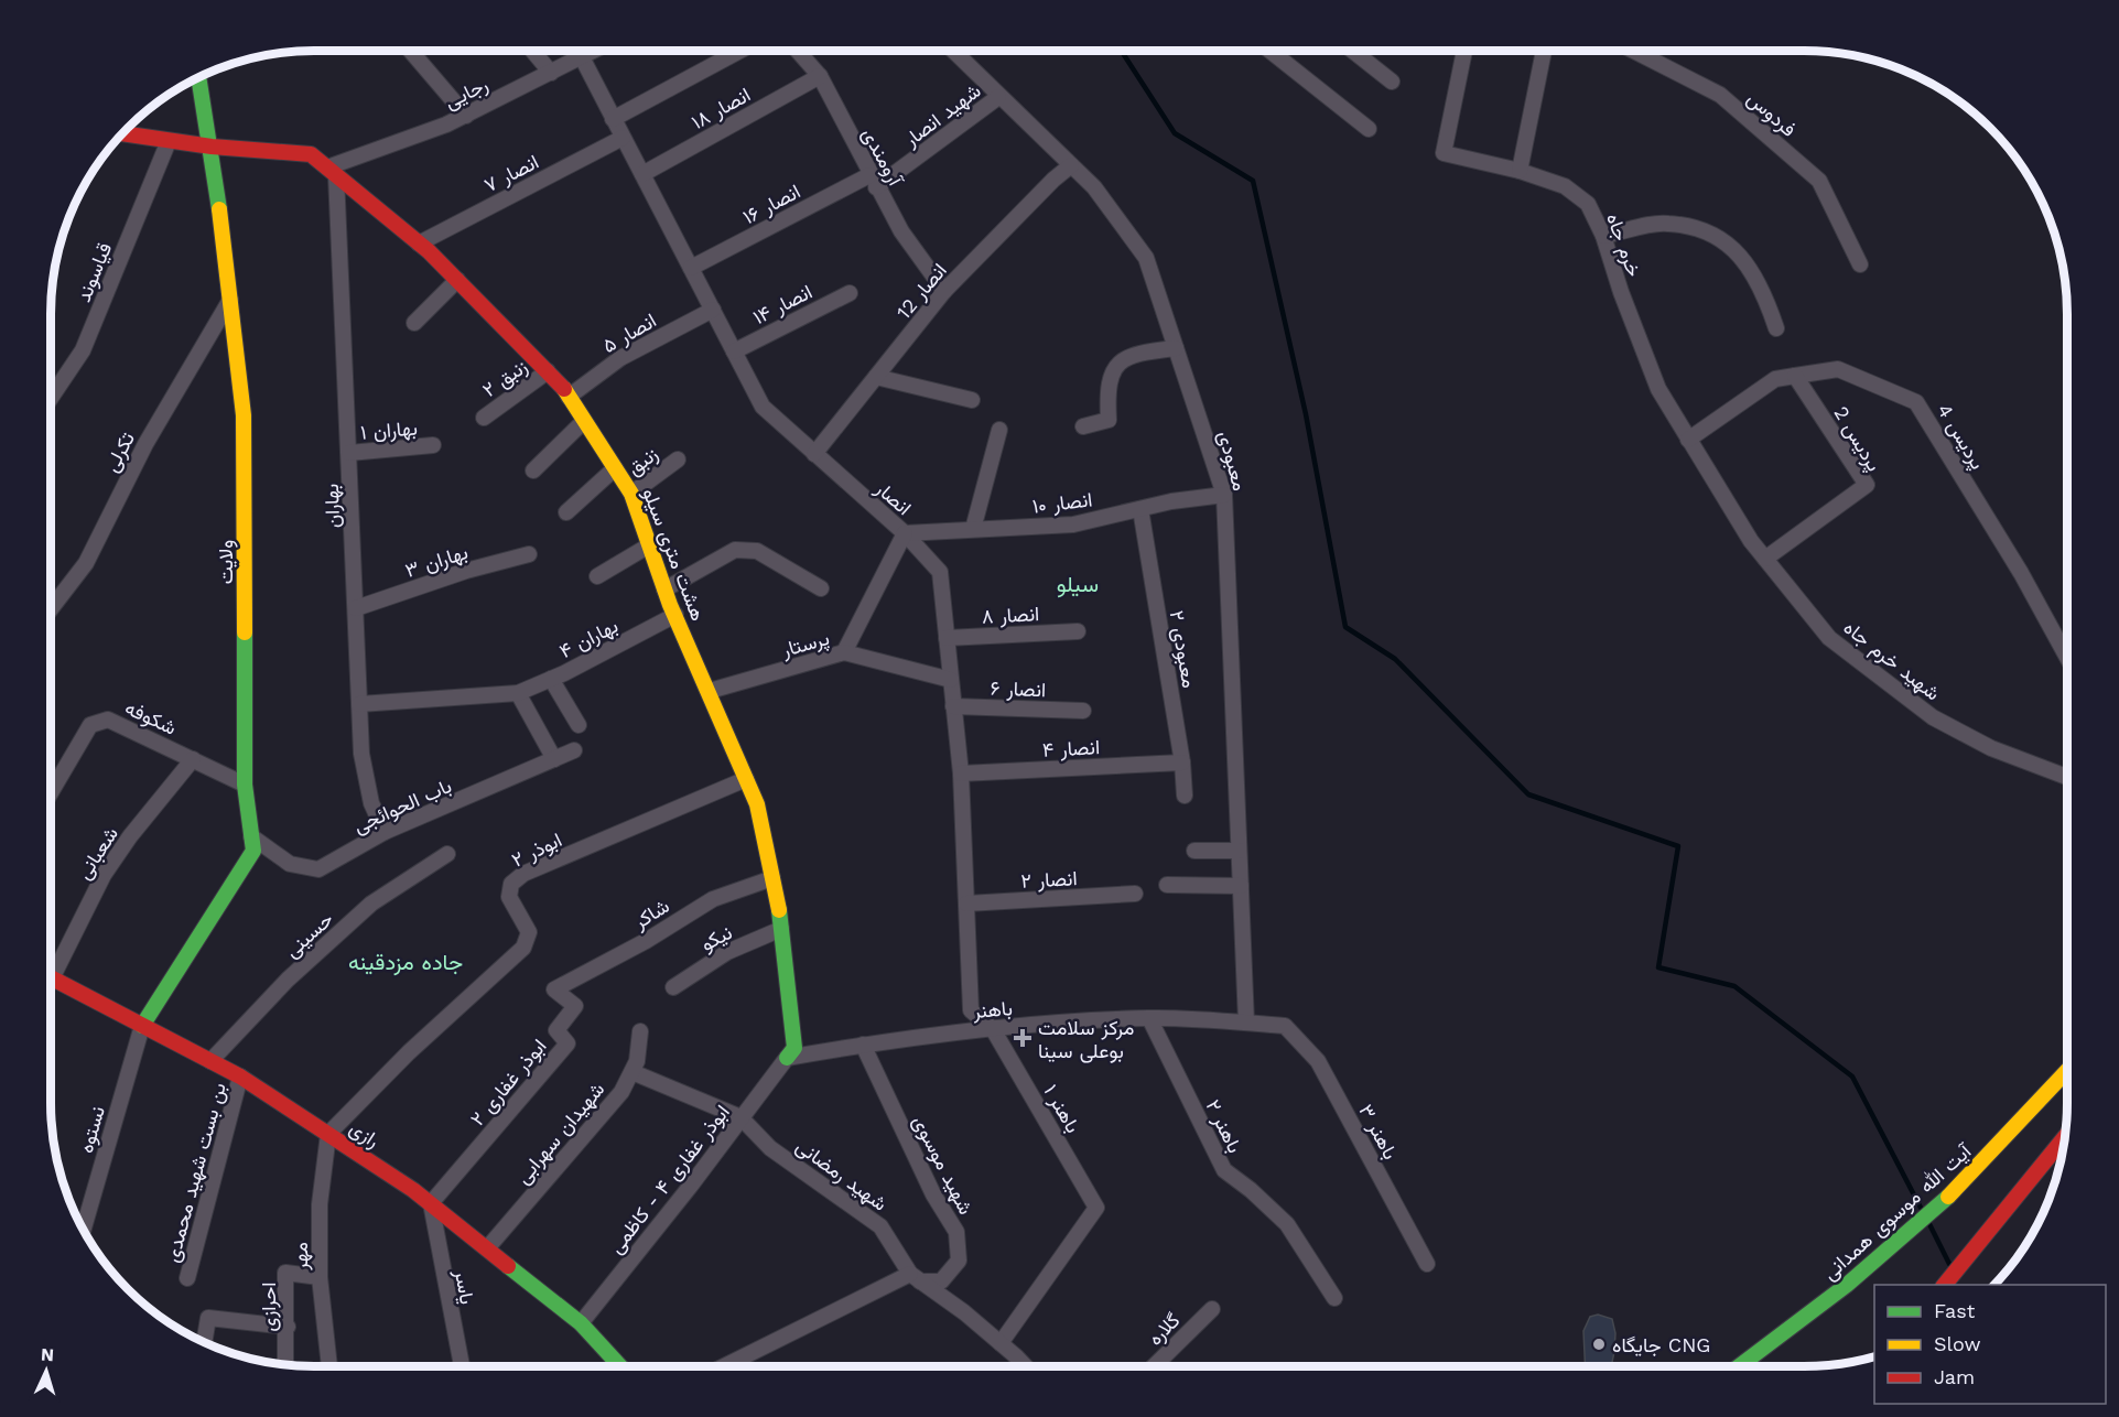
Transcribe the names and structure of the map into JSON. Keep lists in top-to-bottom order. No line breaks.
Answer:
{"streets":{"main road":["هشت متری سیلو","ولایت","رازی","آیت الله موسوی همدانی"],"street":["رجایی","انصار ۱۸","فردوس","شهید انصار","آرومندی","انصار ۷","انصار ۱۶","خرم جاه","قیاسوند","انصار 12","انصار ۱۴","انصار ۵","زنبق ۲","۱ بهاران","پردیس 4","پردیس 2","تکرلی","زنبق","معبودی","انصار","انصار ۱۰","بهاران","بهاران ۳","انصار ۸","بهاران ۴","پرستار","معبودی ۲","شهید خرم جاه","انصار ۶","شکوفه","انصار ۴","باب الحوائجی","ابوذر ۲","شعبانی","انصار ۲","شاکر","حسینی","نیکو","باهنر","ابوذر غفاری ۲","باهنر ۱","باهنر ۲","نستوه","باهنر ۳","شهیدان سهرابی","شهید موسوی","بن بست شهید محمدی","شهید رمضانی","ابوذر غفاری ۴ - کاظمی","مهر","یاسر","احرازی","گلاره"]},"crossings":[["رجایی","انصار"],["رجایی","بهاران"],["رجایی","هشت متری سیلو"],["انصار ۱۸","آرومندی"],["انصار ۱۸","انصار"],["شهید انصار","آرومندی"],["شهید انصار","انصار ۱۶"],["شهید انصار","معبودی"],["آرومندی","انصار ۱۶"],["آرومندی","انصار 12"],["انصار ۷","انصار"],["انصار ۷","هشت متری سیلو"],["انصار ۱۶","انصار"],["خرم جاه","پردیس 4"],["خرم جاه","شهید خرم جاه"],["قیاسوند","هشت متری سیلو"],["انصار 12","معبودی"],["انصار 12","انصار"],["انصار ۱۴","انصار"],["انصار ۵","انصار"],["انصار ۵","هشت متری سیلو"],["زنبق ۲","هشت متری سیلو"],["۱ بهاران","بهاران"],["پردیس 4","پردیس 2"],["پردیس 4","شهید خرم جاه"],["پردیس 2","شهید خرم جاه"],["تکرلی","ولایت"],["زنبق","هشت متری سیلو"],["معبودی","انصار ۱۰"],["معبودی","باهنر"],["انصار","انصار ۱۰"],["انصار","انصار ۸"],["انصار","پرستار"],["انصار","انصار ۶"],["انصار","انصار ۴"],["انصار","انصار ۲"],["انصار","باهنر"],["انصار","باهنر ۱"],["انصار ۱۰","معبودی ۲"],["بهاران","هشت متری سیلو"],["بهاران","بهاران ۳"],["بهاران","بهاران ۴"],["بهاران","باب الحوائجی"],["هشت متری سیلو","ولایت"],["هشت متری سیلو","بهاران ۴"],["هشت متری سیلو","پرستار"],["هشت متری سیلو","ابوذر ۲"],["هشت متری سیلو","شاکر"],["هشت متری سیلو","نیکو"],["هشت متری سیلو","باهنر"],["هشت متری سیلو","ابوذر غفاری ۴ - کاظمی"],["ولایت","شکوفه"],["ولایت","باب الحوائجی"],["ولایت","نستوه"],["ولایت","رازی"],["معبودی ۲","انصار ۴"],["شکوفه","شعبانی"],["ابوذر ۲","رازی"],["ابوذر ۲","مهر"],["شاکر","ابوذر غفاری ۲"],["حسینی","رازی"],["باهنر","باهنر ۱"],["باهنر","باهنر ۲"],["باهنر","باهنر ۳"],["باهنر","شهید موسوی"],["باهنر","ابوذر غفاری ۴ - کاظمی"],["ابوذر غفاری ۲","رازی"],["ابوذر غفاری ۲","یاسر"],["باهنر ۱","شهید رمضانی"],["نستوه","رازی"],["شهیدان سهرابی","رازی"],["رازی","بن بست شهید محمدی"],["رازی","ابوذر غفاری ۴ - کاظمی"],["رازی","مهر"],["رازی","یاسر"],["شهید موسوی","شهید رمضانی"],["شهید رمضانی","ابوذر غفاری ۴ - کاظمی"],["مهر","احرازی"]],"districts":["سیلو","جاده مزدقینه"],"places":{"health":["مرکز سلامت بوعلی سینا"],"other":["جایگاه CNG"]},"legend":["Fast","Slow","Jam"],"north":"top"}
